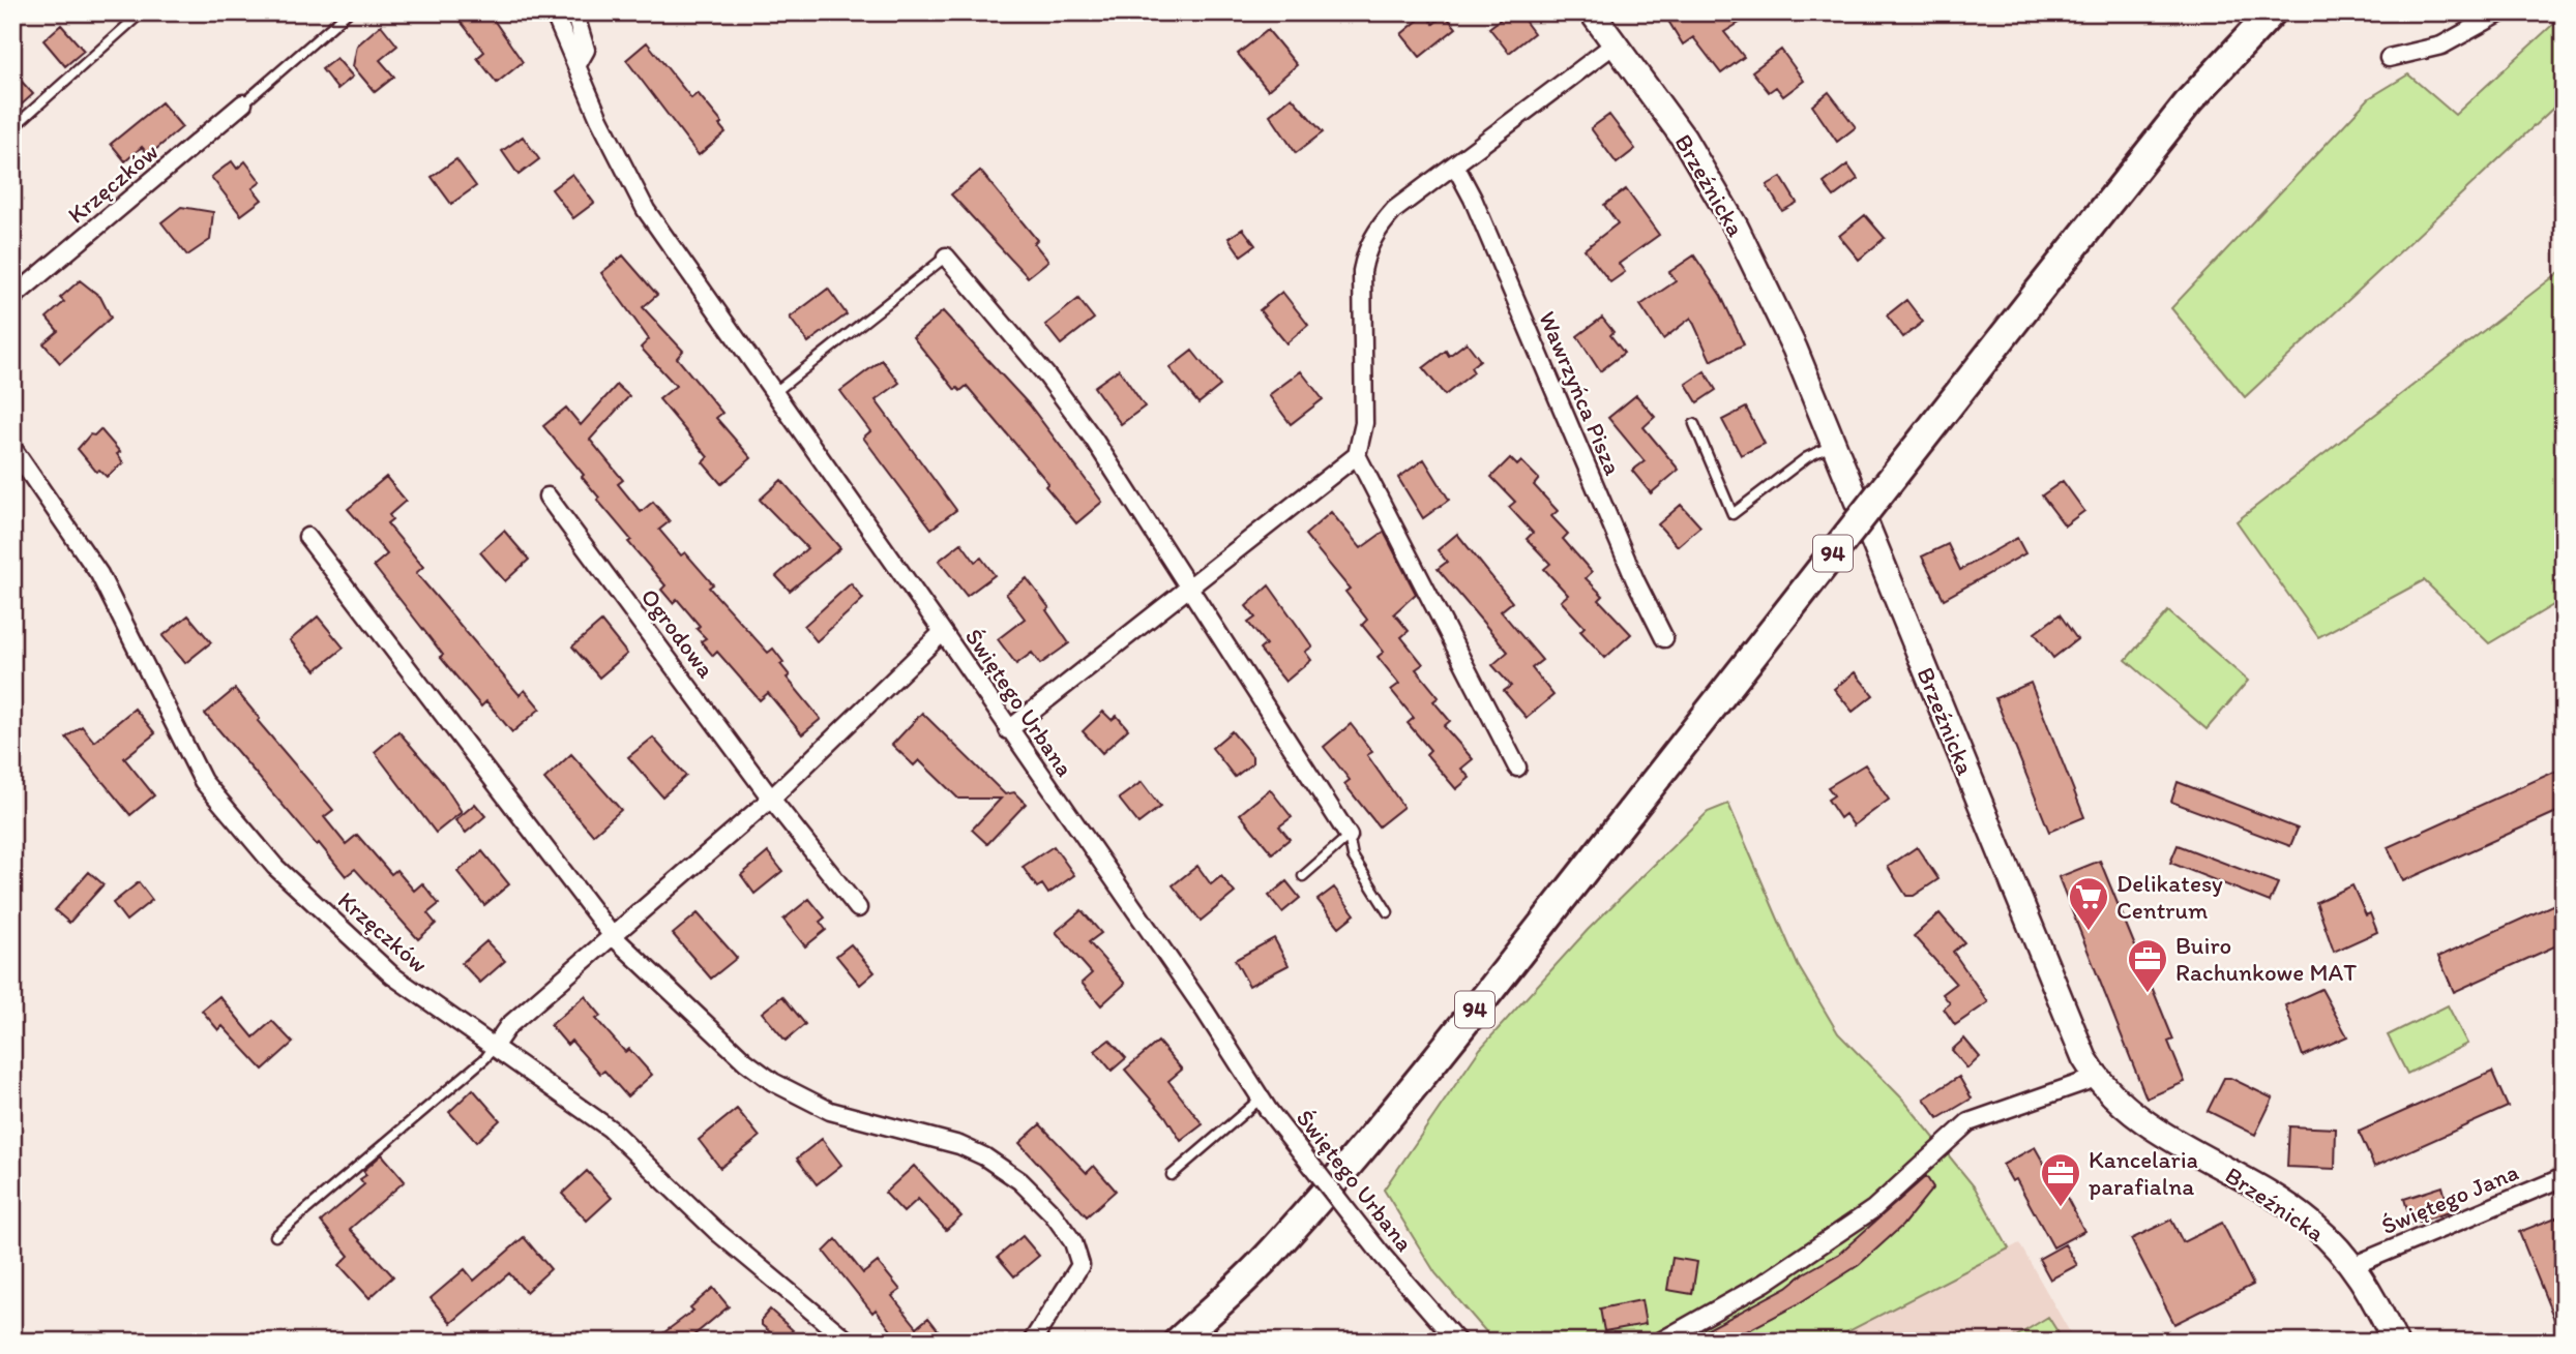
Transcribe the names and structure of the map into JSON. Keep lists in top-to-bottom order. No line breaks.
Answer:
{"streets":{"main road":["94"],"street":["Krzęczków","Brzeźnicka","Wawrzyńca Pisza","Ogrodowa","Świętego Urbana","Świętego Jana"]},"crossings":[["Brzeźnicka","Świętego Jana"]],"places":{"supermarket":["Delikatesy Centrum"],"office":["Buiro Rachunkowe MAT","Kancelaria parafialna"]}}
